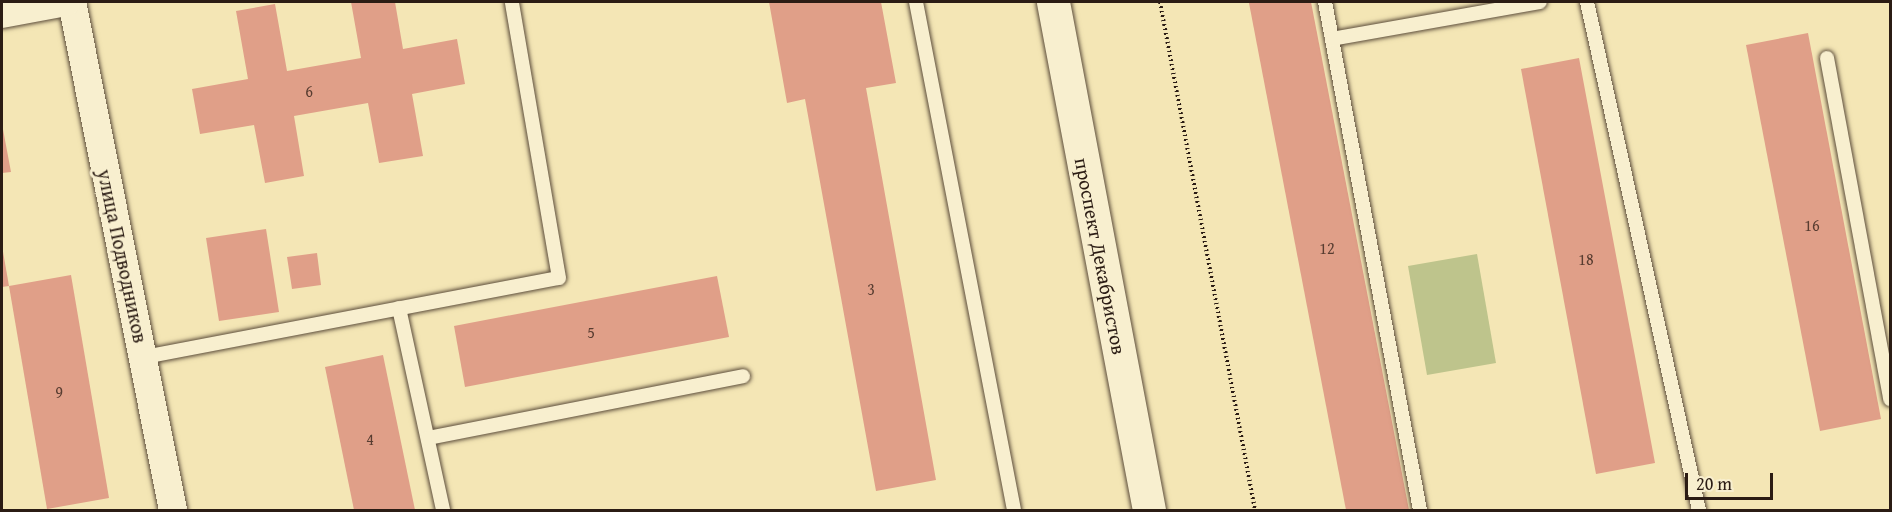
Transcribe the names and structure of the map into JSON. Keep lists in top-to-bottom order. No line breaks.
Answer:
{"streets":{"main road":["проспект Декабристов"],"street":["улица Подводников"]},"house_numbers":["6","16","12","18","3","5","9","4"],"scale_bar":"20 m"}
